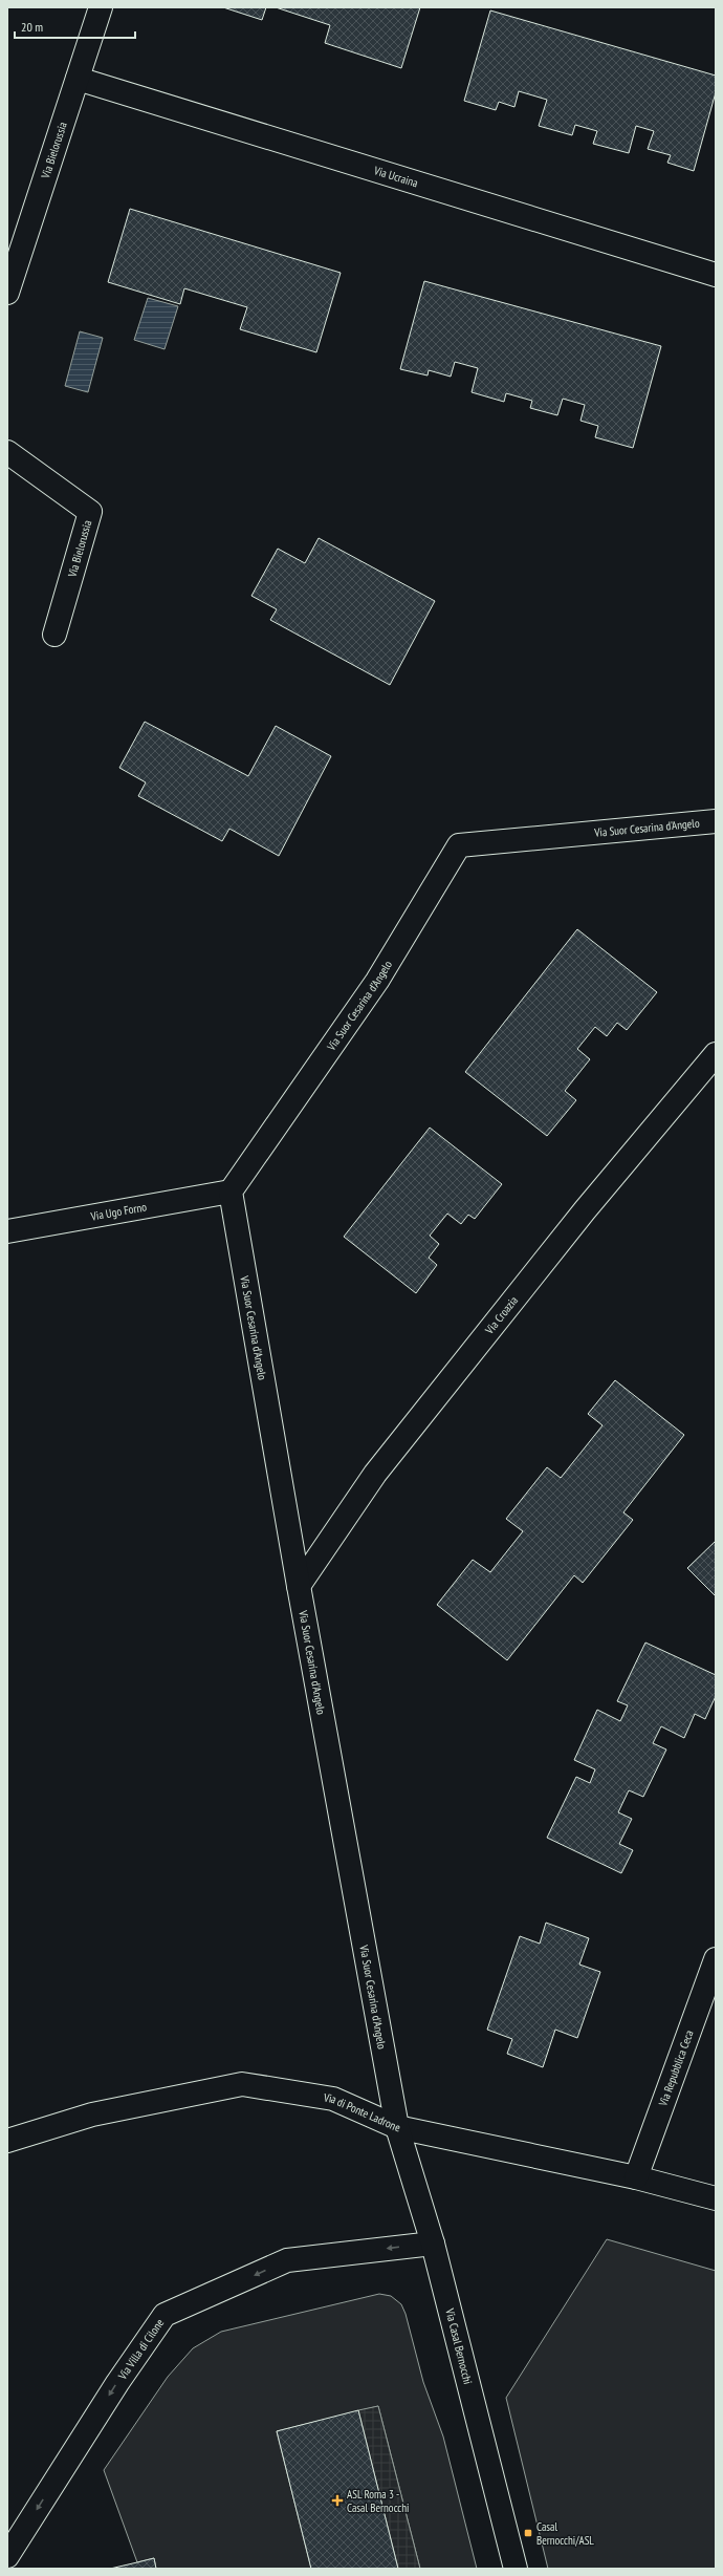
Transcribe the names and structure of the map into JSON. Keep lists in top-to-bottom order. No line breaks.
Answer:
{"streets":{"street":["Via Bielorussia","Via Ucraina","Via Suor Cesarina d'Angelo","Via Ugo Forno","Via Croazia","Via Repubblica Ceca","Via di Ponte Ladrone","Via Casal Bernocchi","Via Villa di Cilone"]},"crossings":[["Via Bielorussia","Via Ucraina"],["Via Suor Cesarina d'Angelo","Via Ugo Forno"],["Via Suor Cesarina d'Angelo","Via Croazia"],["Via Suor Cesarina d'Angelo","Via di Ponte Ladrone"],["Via Suor Cesarina d'Angelo","Via Casal Bernocchi"],["Via Repubblica Ceca","Via di Ponte Ladrone"],["Via di Ponte Ladrone","Via Casal Bernocchi"],["Via Casal Bernocchi","Via Villa di Cilone"]],"one_way":["Via Villa di Cilone"],"places":{"health":["ASL Roma 3 - Casal Bernocchi"],"transit":["Casal Bernocchi/ASL"]},"scale_bar":"20 m"}
